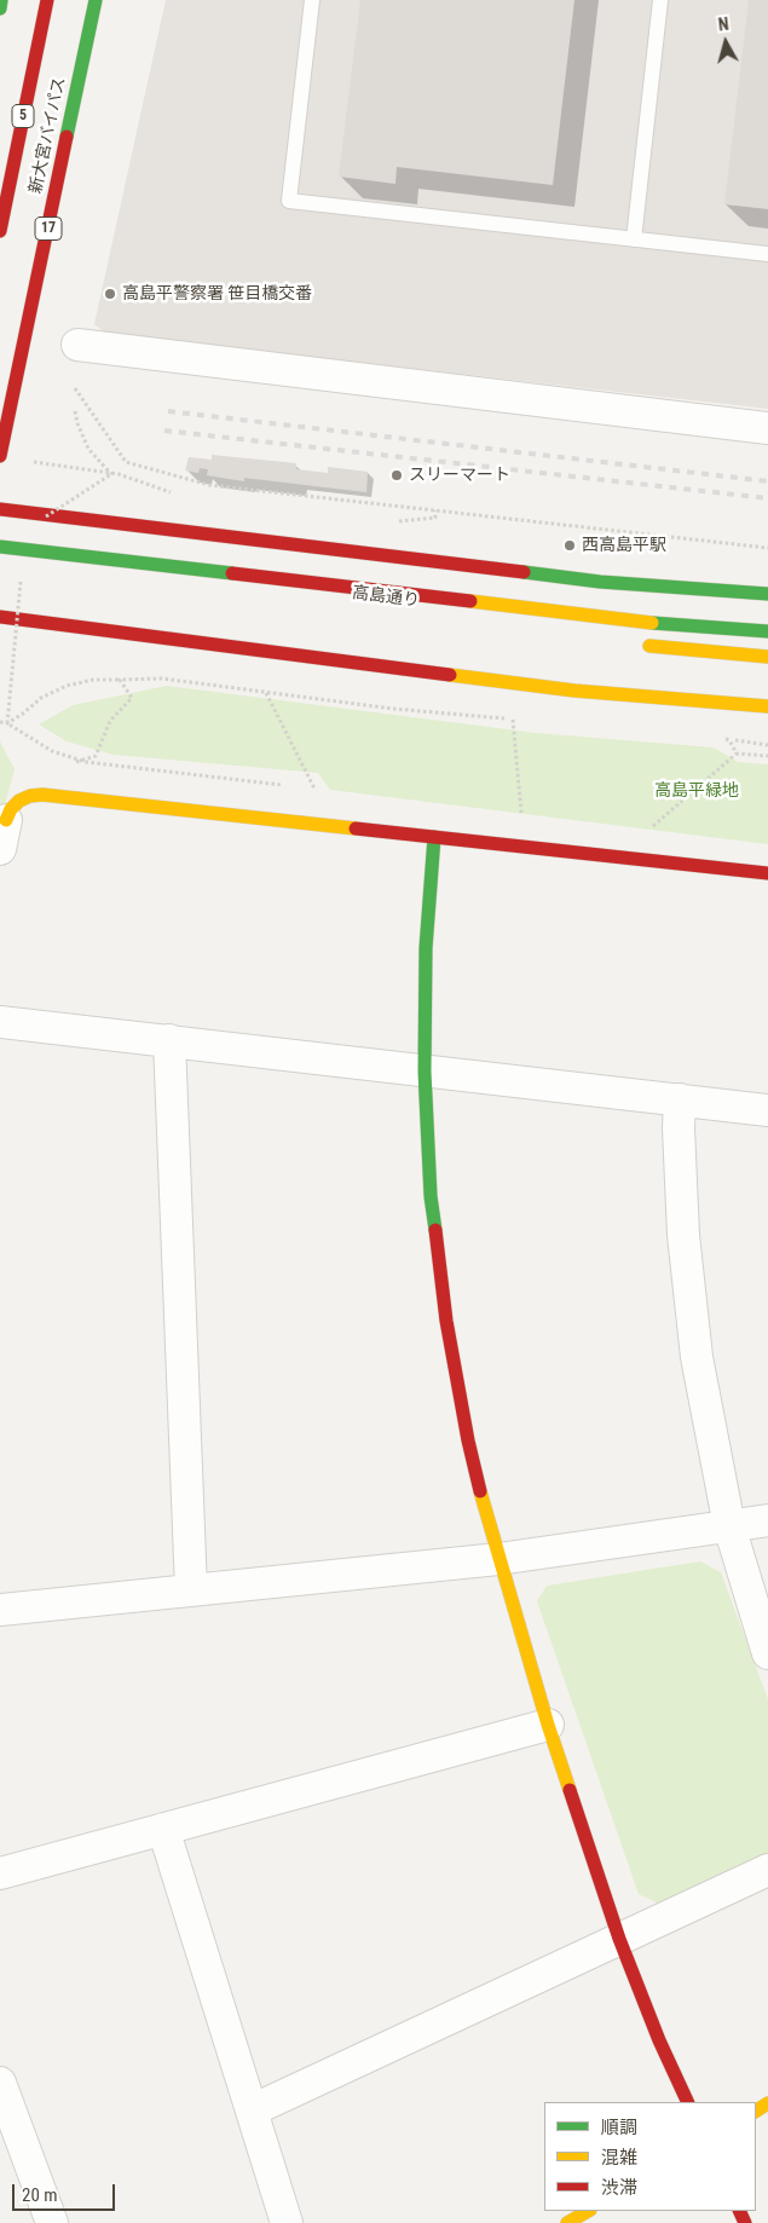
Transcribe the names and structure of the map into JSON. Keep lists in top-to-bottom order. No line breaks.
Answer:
{"streets":{"main road":["5","新大宮バイパス","17","高島通り"]},"parks":["高島平緑地"],"places":["高島平警察署 笹目橋交番","スリーマート","西高島平駅"],"legend":["順調","混雑","渋滞"],"scale_bar":"20 m","north":"top"}
